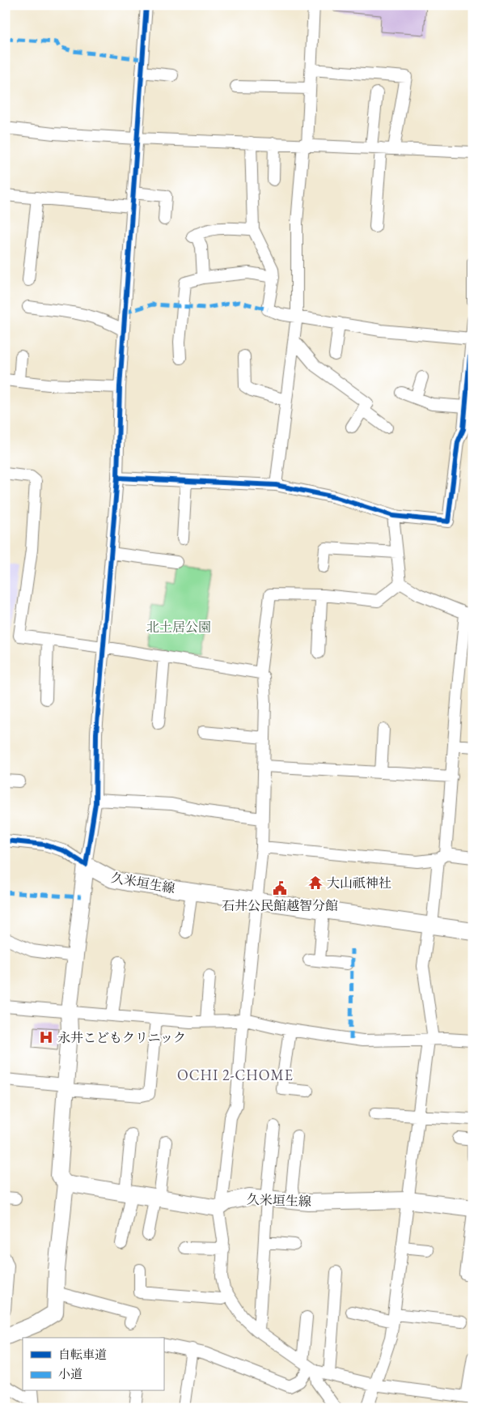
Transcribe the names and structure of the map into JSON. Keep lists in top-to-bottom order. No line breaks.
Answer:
{"streets":{"main road":["久米垣生線"]},"districts":["OCHI 2-CHOME"],"parks":["北土居公園"],"places":{"temple":["大山祇神社"],"public building":["石井公民館越智分館"],"hospital":["永井こどもクリニック"]},"legend":["自転車道","小道"]}
